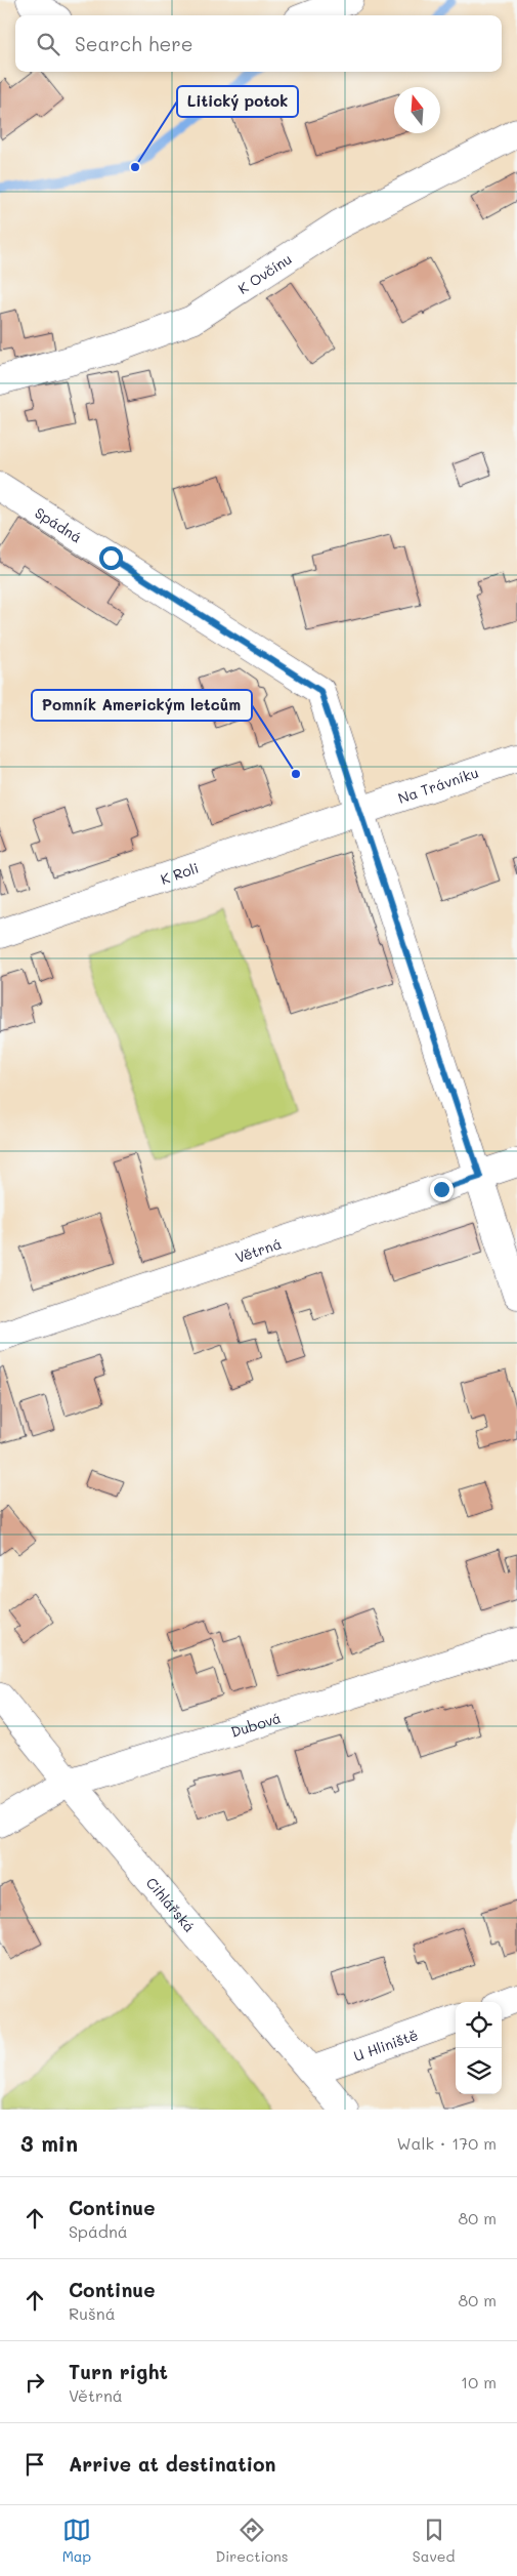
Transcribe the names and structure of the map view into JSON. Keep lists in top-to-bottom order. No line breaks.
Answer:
{"streets":{"street":["K Ovčínu","Spádná","Na Trávníku","K Roli","Větrná","Dubová","Cihlářská","U Hliniště"]},"crossings":[["Spádná","Na Trávníku"],["Spádná","K Roli"],["Spádná","Větrná"],["Na Trávníku","K Roli"],["Dubová","Cihlářská"],["Cihlářská","U Hliniště"]],"places":["Litický potok","Pomník Americkým letcům"],"north":"top","page":{"search":"Search here","heading":["3 min","Walk · 170 m"],"list":[["Continue","Spádná","80 m"],["Continue","Rušná","80 m"],["Turn right","Větrná","10 m"],"Arrive at destination"],"nav":["Map","Directions","Saved"]}}
